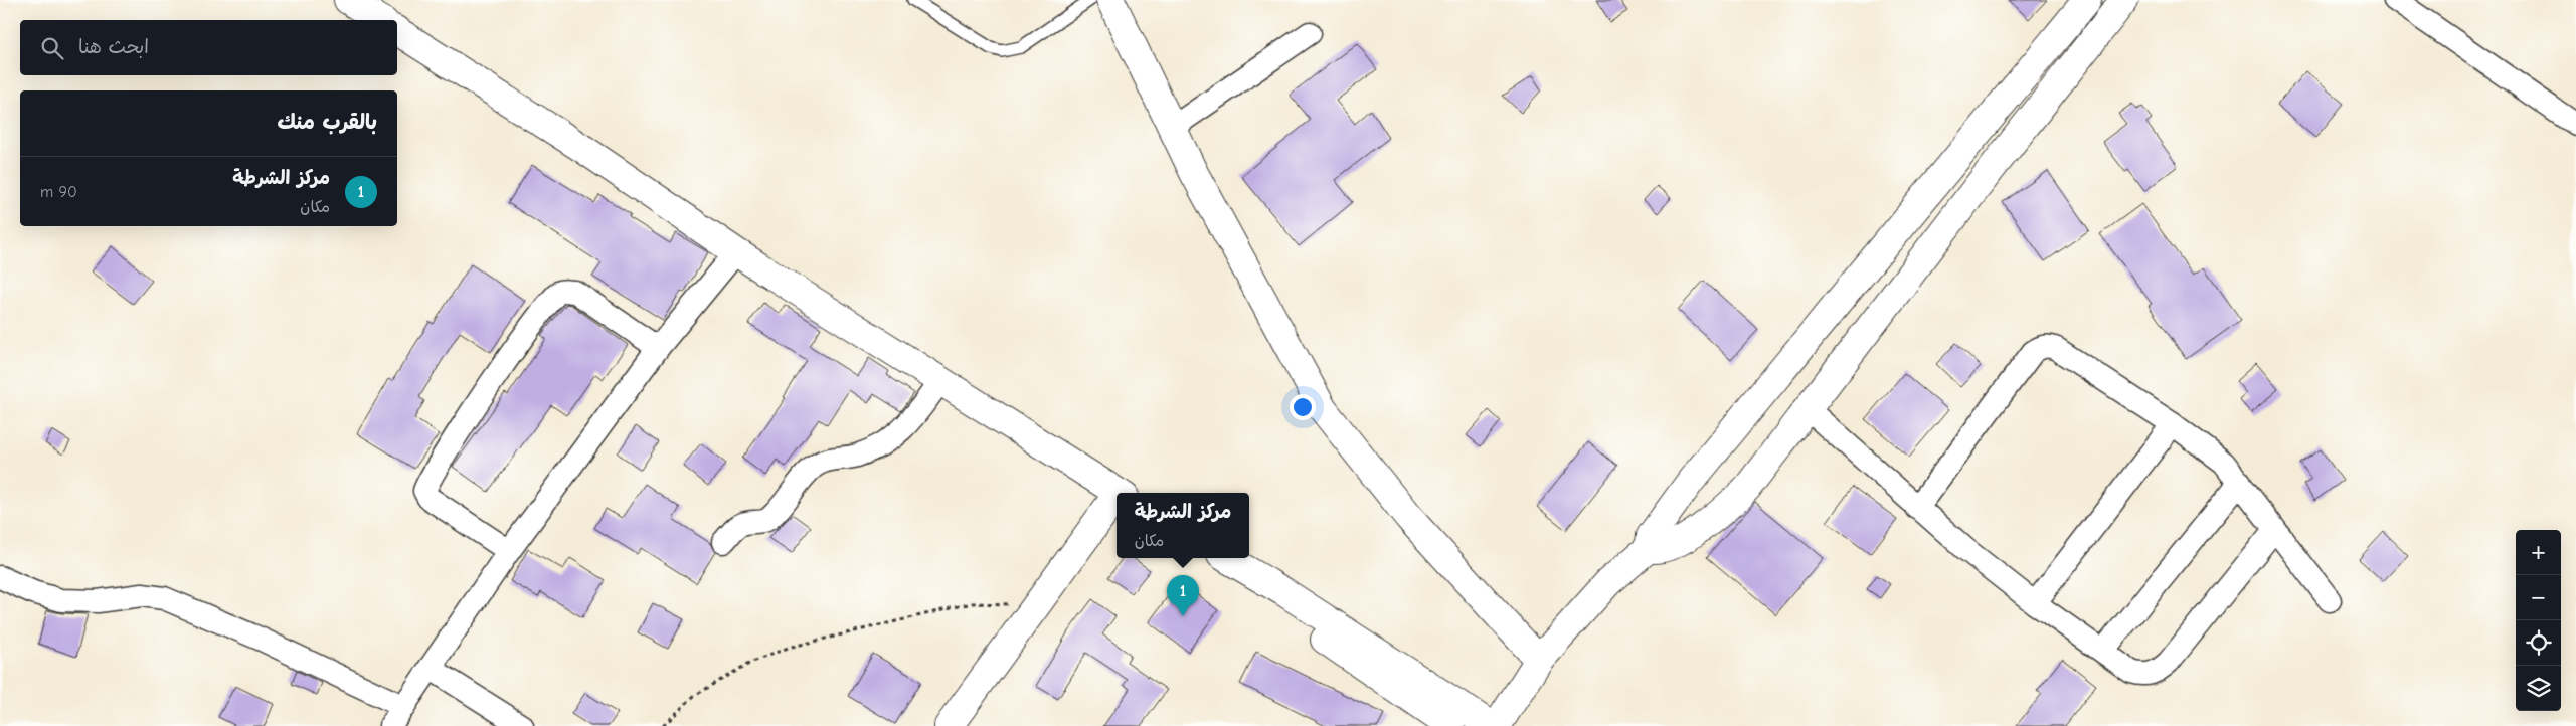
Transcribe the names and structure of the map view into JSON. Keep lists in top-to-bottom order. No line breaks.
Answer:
{"page":{"search":"ابحث هنا","heading":"بالقرب منك","list":[{"mark":"1","name":"مركز الشرطة","note":"مكان","value":"90 m"}],"popup":["مركز الشرطة","مكان"],"map_buttons":["+","−"],"pins":"1"}}
